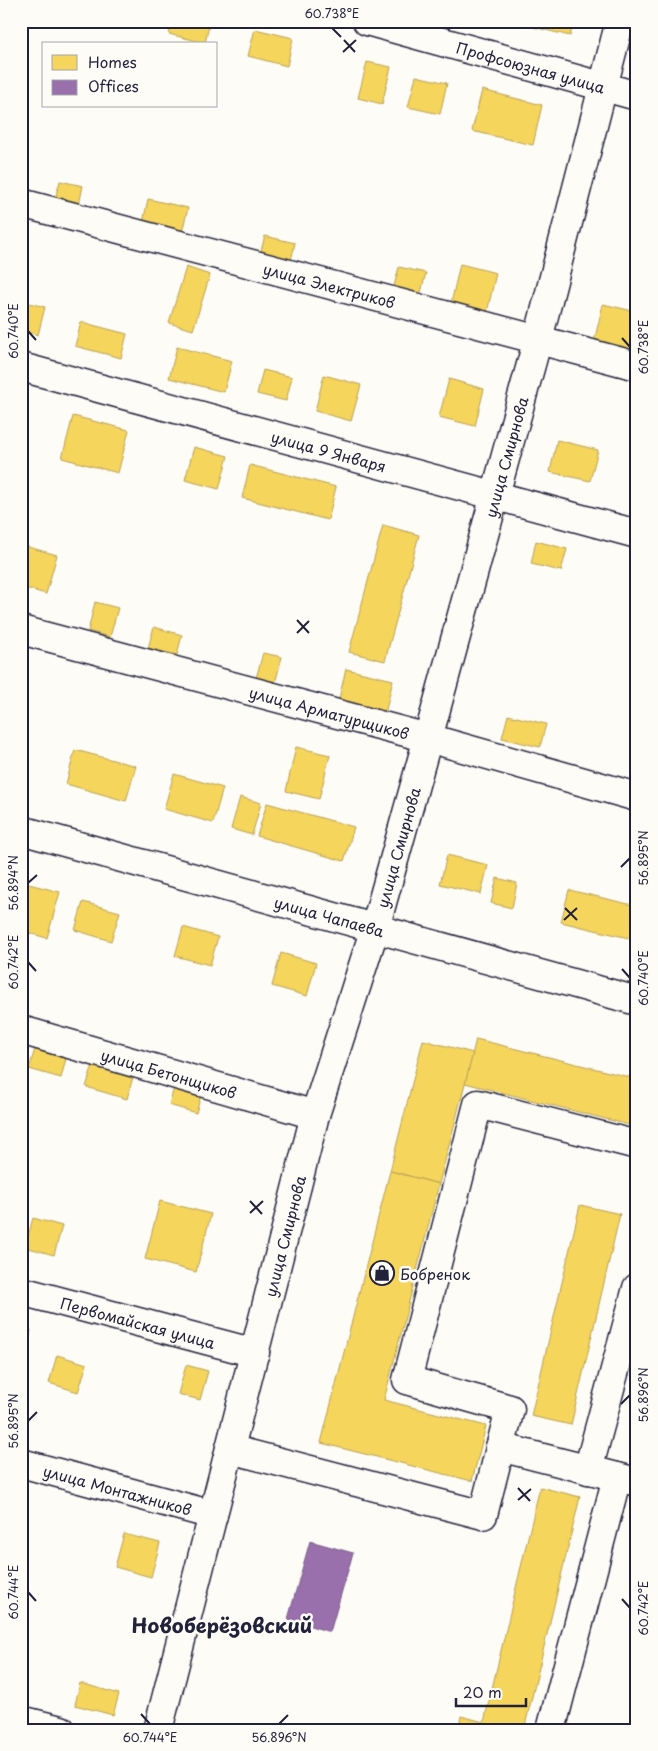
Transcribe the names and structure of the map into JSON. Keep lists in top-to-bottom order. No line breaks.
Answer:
{"streets":{"street":["Профсоюзная улица","улица Электриков","улица 9 Января","улица Смирнова","улица Арматурщиков","улица Чапаева","улица Бетонщиков","Первомайская улица","улица Монтажников"]},"crossings":[["Профсоюзная улица","улица Смирнова"],["улица Электриков","улица Смирнова"],["улица 9 Января","улица Смирнова"],["улица Смирнова","улица Арматурщиков"],["улица Смирнова","улица Чапаева"],["улица Смирнова","улица Бетонщиков"],["улица Смирнова","Первомайская улица"],["улица Смирнова","улица Монтажников"]],"districts":["Новоберёзовский"],"places":{"shop":["Бобренок"]},"legend":["Homes","Offices"],"scale_bar":"20 m","coordinates":["60.738°E","60.740°E","56.895°N","56.894°N","60.742°E","56.896°N","60.744°E"]}
